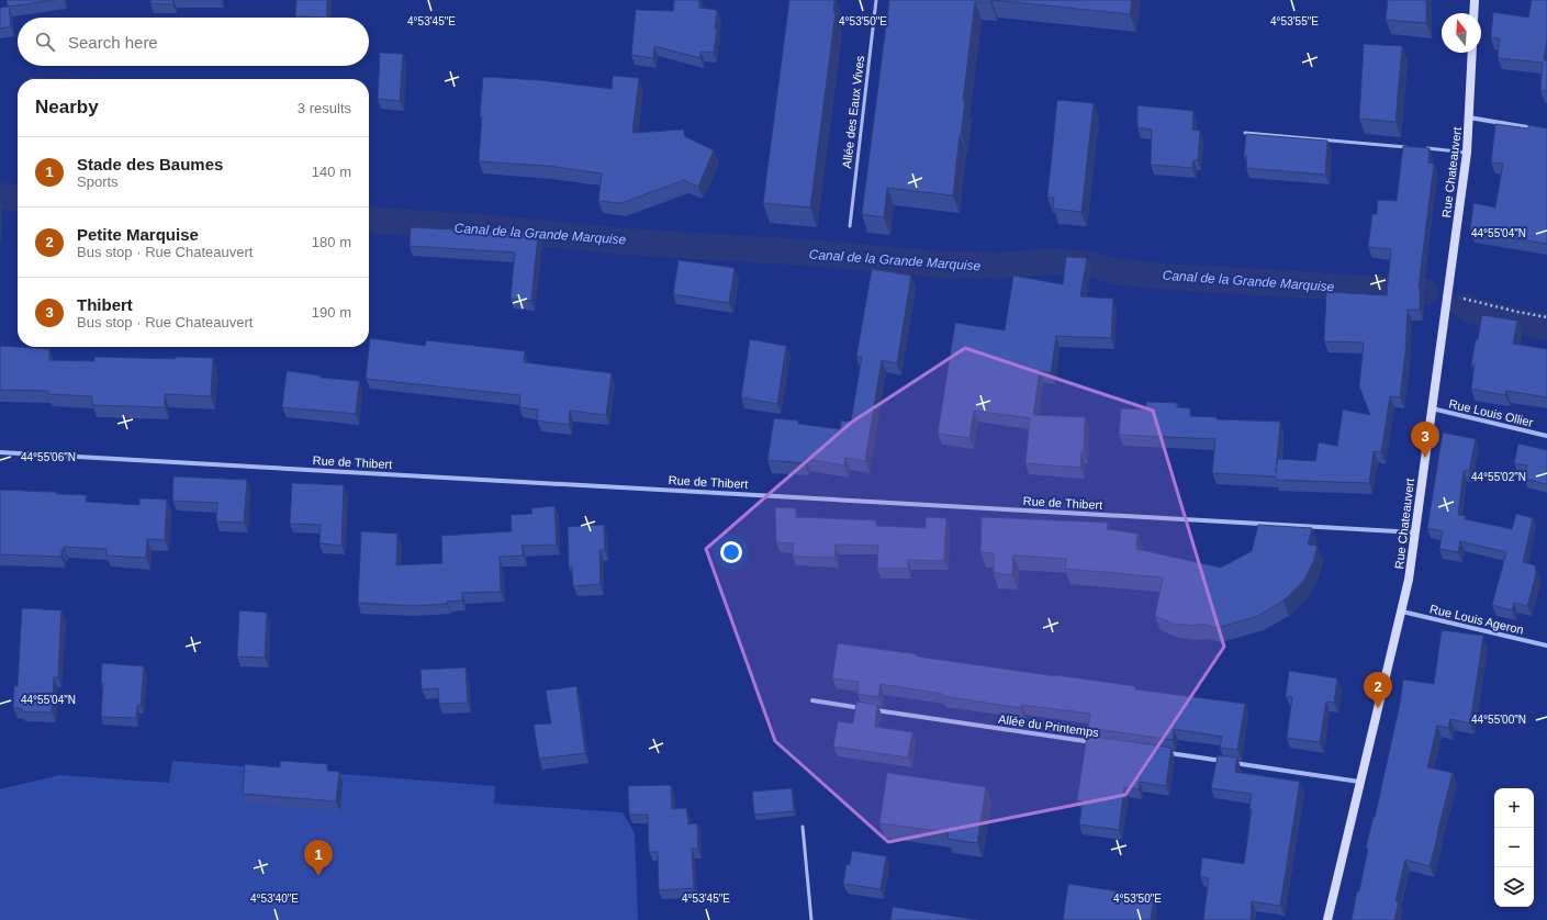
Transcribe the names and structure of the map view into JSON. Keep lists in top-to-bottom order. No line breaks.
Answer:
{"streets":{"street":["Rue Chateauvert","Rue Louis Ollier","Rue de Thibert","Rue Louis Ageron","Allée du Printemps"],"lane":["Allée des Eaux Vives"]},"crossings":[["Rue Chateauvert","Rue Louis Ollier"],["Rue Chateauvert","Rue de Thibert"],["Rue Chateauvert","Rue Louis Ageron"]],"water":["Canal de la Grande Marquise"],"north":"top","page":{"search":"Search here","heading":["Nearby","3 results"],"list":[{"mark":"1","name":"Stade des Baumes","note":"Sports","value":"140 m"},{"mark":"2","name":"Petite Marquise","note":"Bus stop · Rue Chateauvert","value":"180 m"},{"mark":"3","name":"Thibert","note":"Bus stop · Rue Chateauvert","value":"190 m"}],"pins":["3","2","1"],"map_buttons":["+","−"]},"coordinates":["4°53'55\"E","4°53'45\"E","4°53'50\"E","44°55'04\"N","44°55'06\"N","44°55'02\"N","44°55'00\"N","4°53'40\"E"]}
